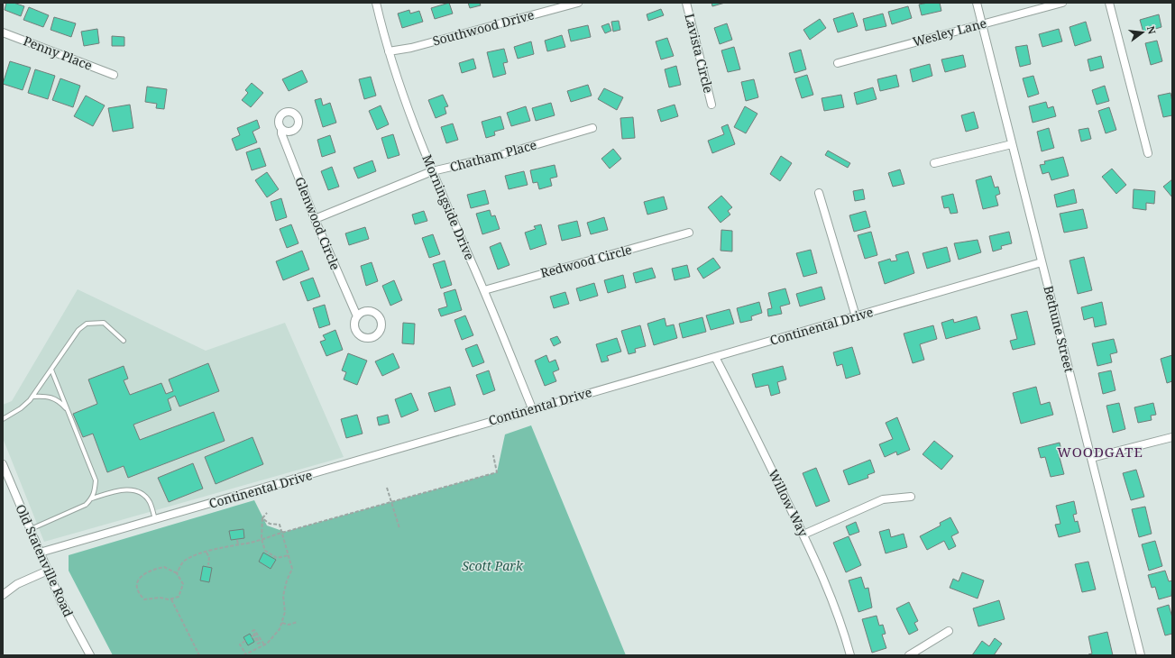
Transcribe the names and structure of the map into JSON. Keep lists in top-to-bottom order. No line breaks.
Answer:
{"streets":{"street":["Southwood Drive","Wesley Lane","Penny Place","Lavista Circle","Chatham Place","Morningside Drive","Glenwood Circle","Redwood Circle","Continental Drive","Bethune Street","Willow Way","Old Statenville Road"]},"crossings":[["Southwood Drive","Morningside Drive"],["Wesley Lane","Bethune Street"],["Chatham Place","Morningside Drive"],["Chatham Place","Glenwood Circle"],["Morningside Drive","Redwood Circle"],["Morningside Drive","Continental Drive"],["Continental Drive","Bethune Street"],["Continental Drive","Willow Way"],["Continental Drive","Old Statenville Road"]],"districts":["WOODGATE"],"parks":["Scott Park"],"north":"right"}
